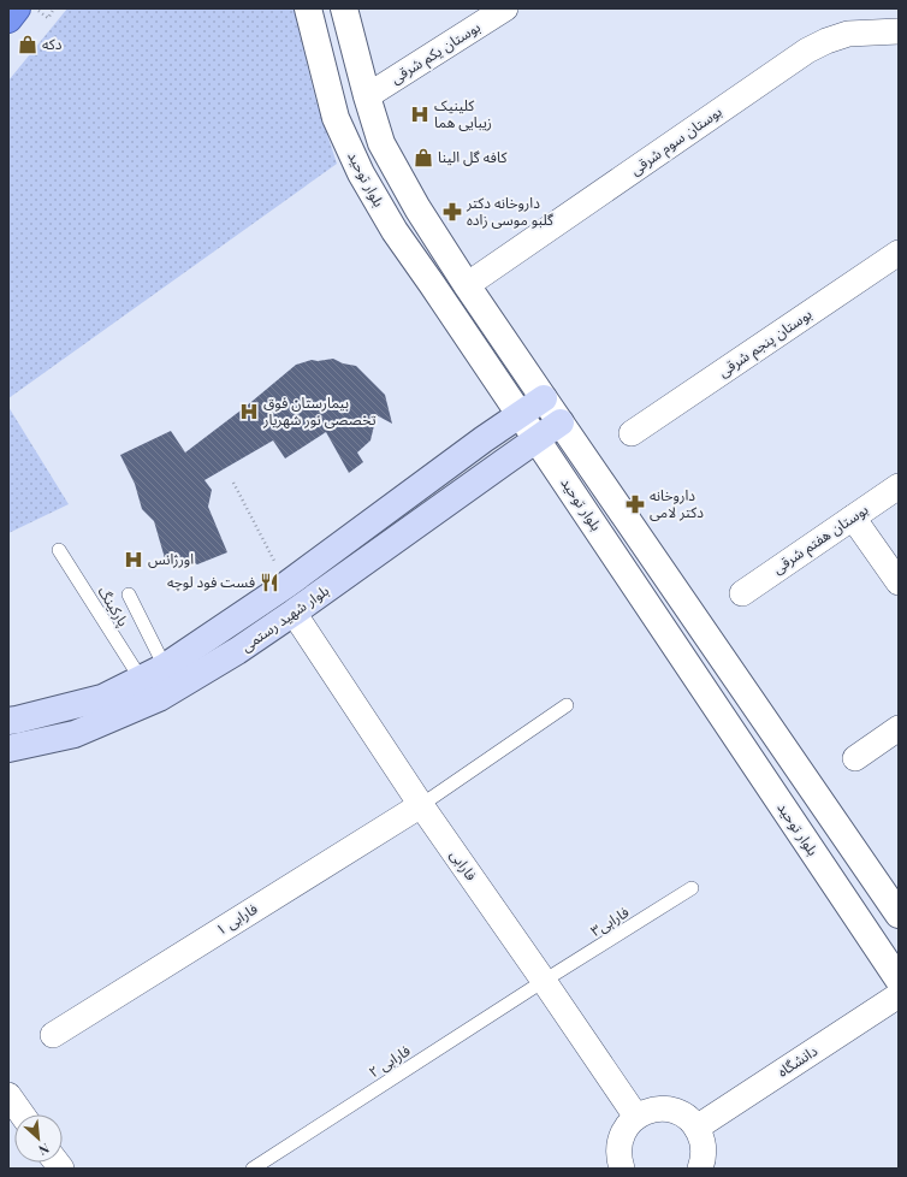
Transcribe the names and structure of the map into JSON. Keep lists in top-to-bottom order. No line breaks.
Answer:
{"streets":{"main road":["بلوار شهید رستمی"],"street":["بوستان یکم شرقی","بوستان سوم شرقی","بلوار توحید","بوستان پنجم شرقی","بوستان هفتم شرقی","فارابی","فارابی ۱","دانشگاه"],"lane":["پارکینگ","فارابی۳","فارابی ۲"]},"crossings":[["بوستان یکم شرقی","بلوار توحید"],["بوستان سوم شرقی","بلوار توحید"],["بلوار توحید","بلوار شهید رستمی"],["پارکینگ","بلوار شهید رستمی"],["بلوار شهید رستمی","فارابی"],["فارابی","فارابی ۱"],["فارابی","فارابی۳"],["فارابی","فارابی ۲"],["فارابی۳","فارابی ۲"]],"places":{"shop":["دکه","کافه گل الینا"],"hospital":["کلینیک زیبایی هما","بیمارستان فوق تخصصی نور شهریار","اورژانس"],"pharmacy":["داروخانه دکتر گلبو موسی زاده","داروخانه دکتر لامی"],"restaurant":["فست فود لوچه"]},"north":"bottom right"}
